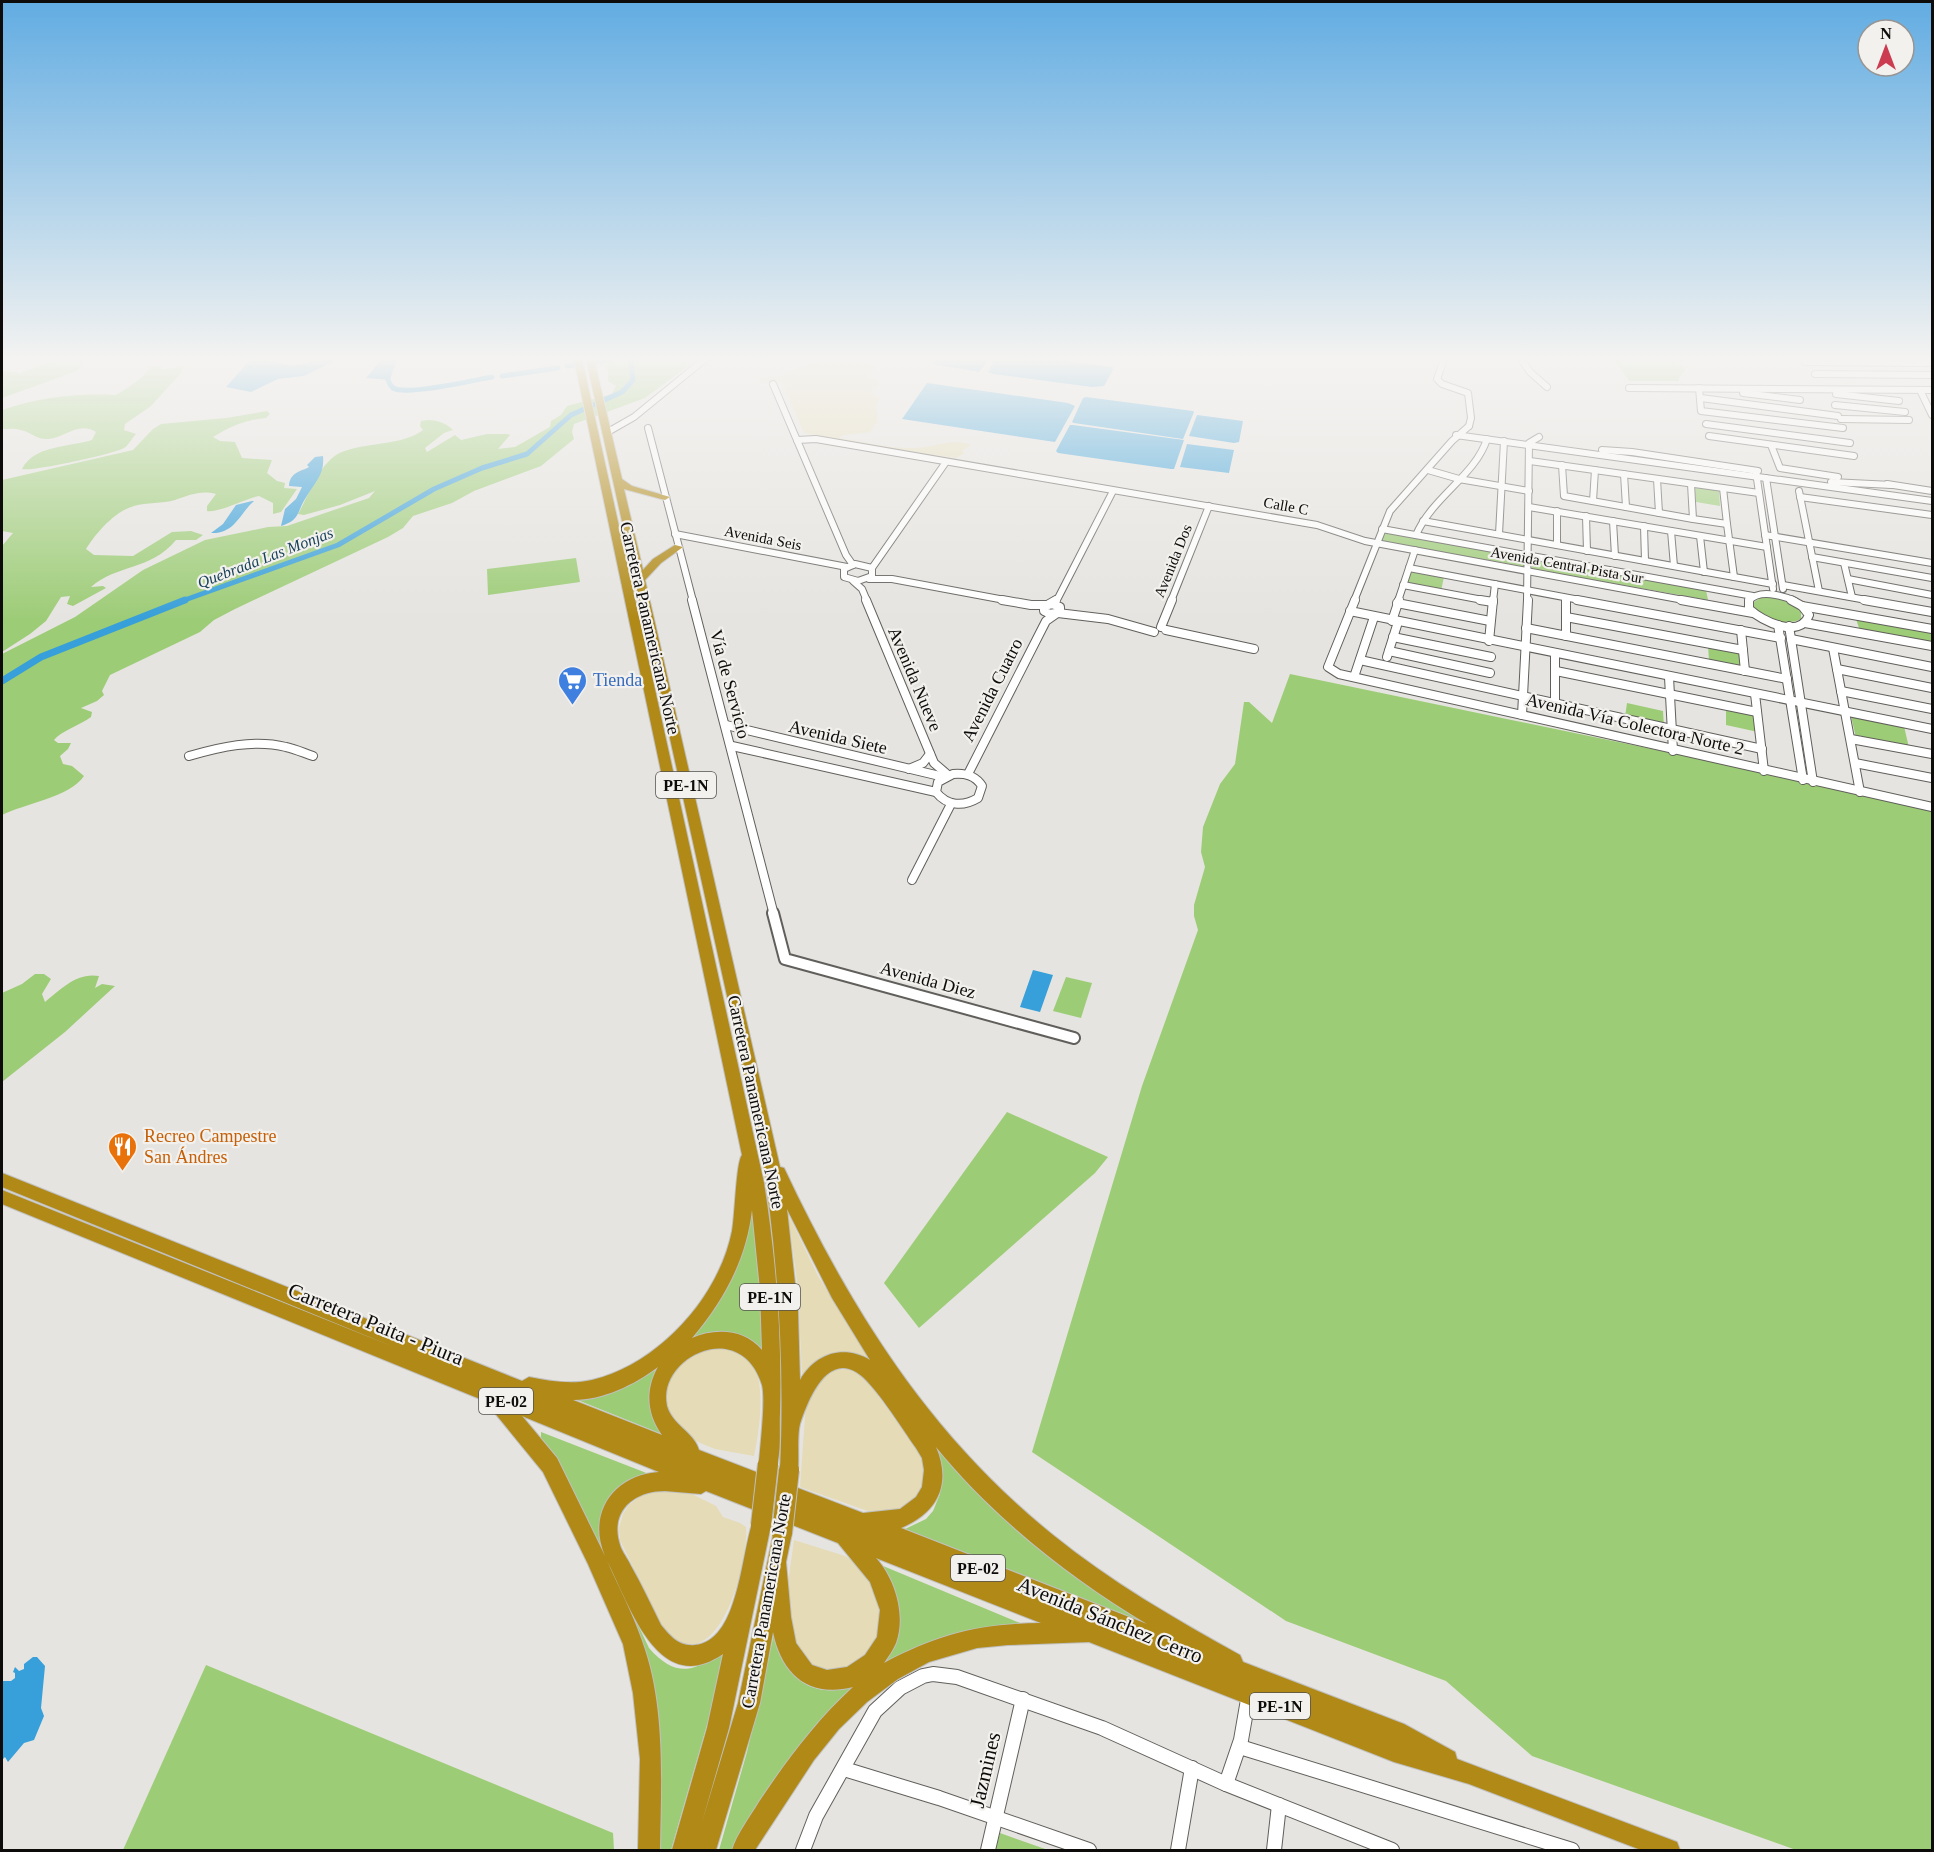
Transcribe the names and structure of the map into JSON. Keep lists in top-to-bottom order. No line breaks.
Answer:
{"streets":{"highway":["Carretera Panamericana Norte","PE-1N","Carretera Paita - Piura","PE-02","Avenida Sánchez Cerro"],"street":["Calle C","Avenida Seis","Avenida Dos","Avenida Central Pista Sur","Avenida Nueve","Vía de Servicio","Avenida Cuatro","Avenida Vía Colectora Norte 2","Avenida Siete","Avenida Diez","Jazmines"]},"crossings":[["Calle C","Avenida Dos"],["Calle C","Avenida Central Pista Sur"],["Calle C","Avenida Cuatro"],["Avenida Seis","Avenida Nueve"],["Avenida Seis","Vía de Servicio"],["Avenida Nueve","Avenida Cuatro"],["Avenida Nueve","Avenida Siete"],["Vía de Servicio","Avenida Siete"],["Vía de Servicio","Avenida Diez"],["Avenida Cuatro","Avenida Siete"],["Carretera Paita - Piura","Avenida Sánchez Cerro"]],"water":["Quebrada Las Monjas"],"places":{"supermarket":["Tienda"],"restaurant":["Recreo Campestre San Ándres"]},"north":"top"}
